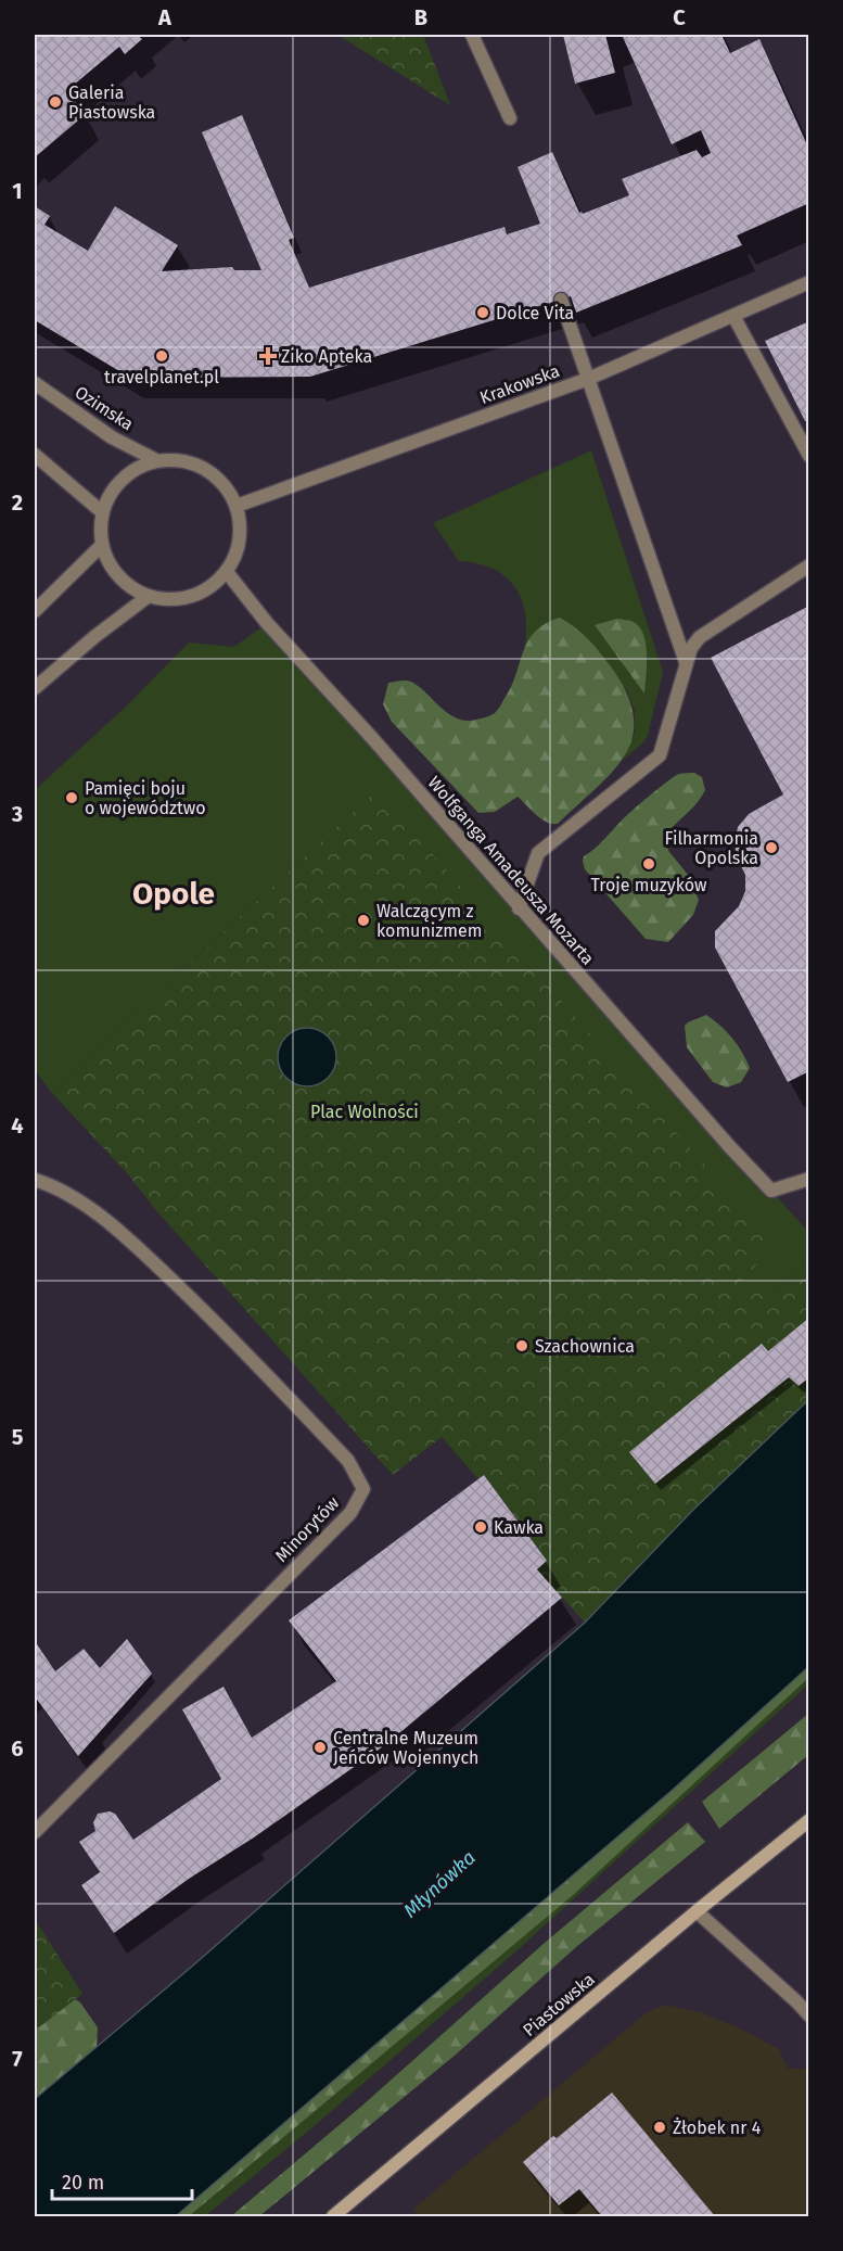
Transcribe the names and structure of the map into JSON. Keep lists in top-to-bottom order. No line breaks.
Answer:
{"streets":{"street":["Krakowska","Ozimska","Wolfganga Amadeusza Mozarta","Minorytów","Piastowska"]},"crossings":[["Krakowska","Ozimska"],["Krakowska","Wolfganga Amadeusza Mozarta"],["Ozimska","Wolfganga Amadeusza Mozarta"]],"districts":["Opole"],"water":["Młynówka"],"parks":["Plac Wolności"],"places":{"other":["Galeria Piastowska","Dolce Vita","travelplanet.pl","Pamięci boju o województwo","Filharmonia Opolska","Troje muzyków","Walczącym z komunizmem","Szachownica","Kawka","Centralne Muzeum Jeńców Wojennych","Żłobek nr 4"],"health":["Ziko Apteka"]},"scale_bar":"20 m","grid":{"columns":["A","B","C"],"rows":["1","2","3","4","5","6","7"]}}
